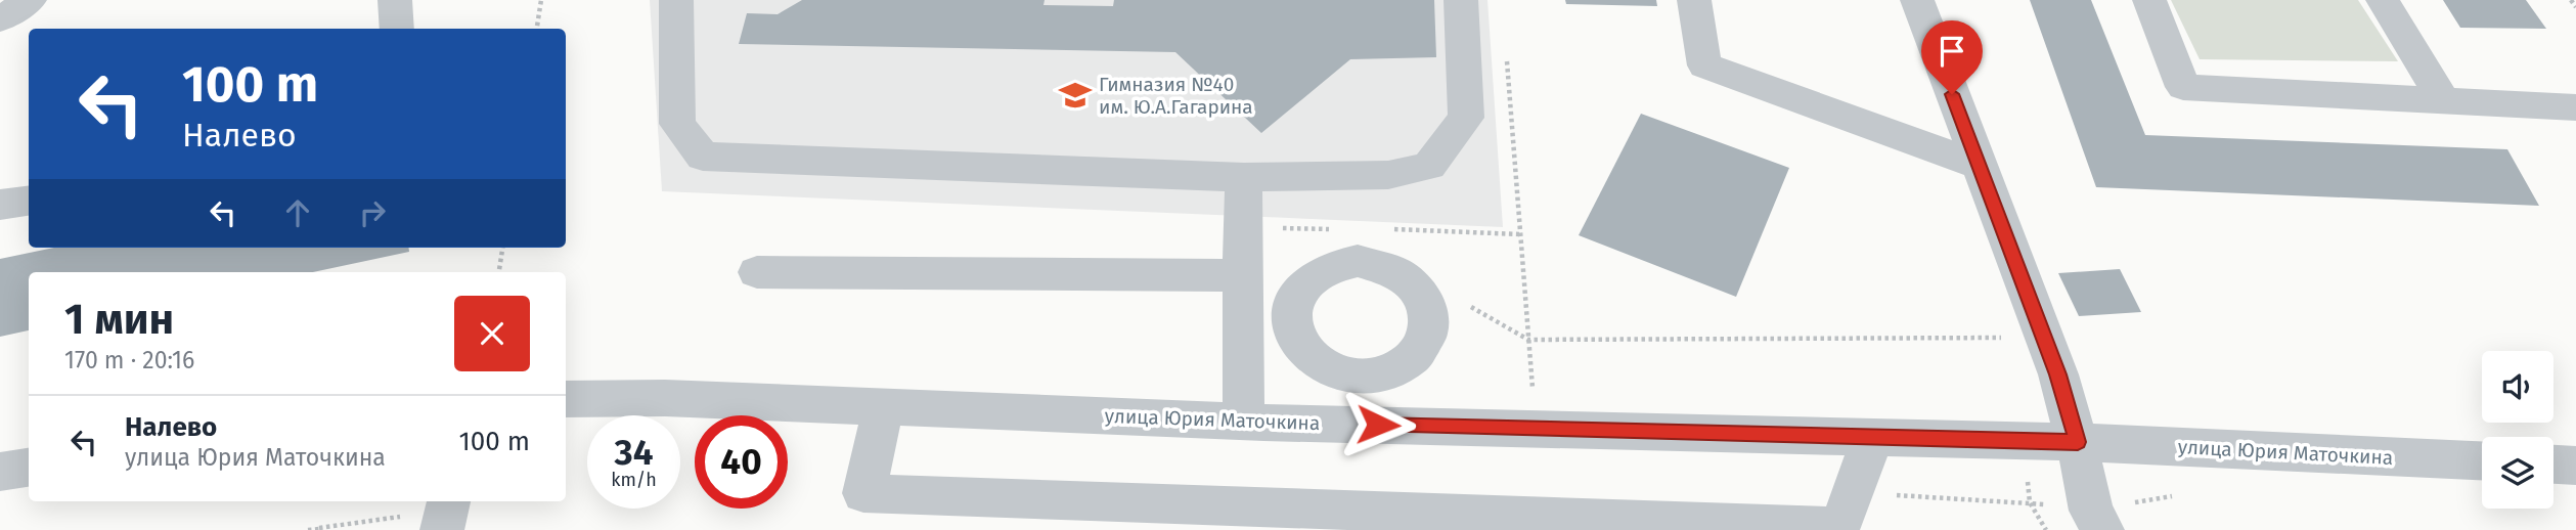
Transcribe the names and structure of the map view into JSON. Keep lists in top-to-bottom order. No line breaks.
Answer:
{"streets":{"street":["улица Юрия Маточкина"]},"places":{"school or university":["Гимназия №40 им. Ю.А.Гагарина"]},"page":{"turn":["100 m","Налево"],"heading":["1 мин","170 m · 20:16"],"list":[{"name":"Налево","note":"улица Юрия Маточкина","value":"100 m"}],"speed":"34 km/h","limit":"40"}}
